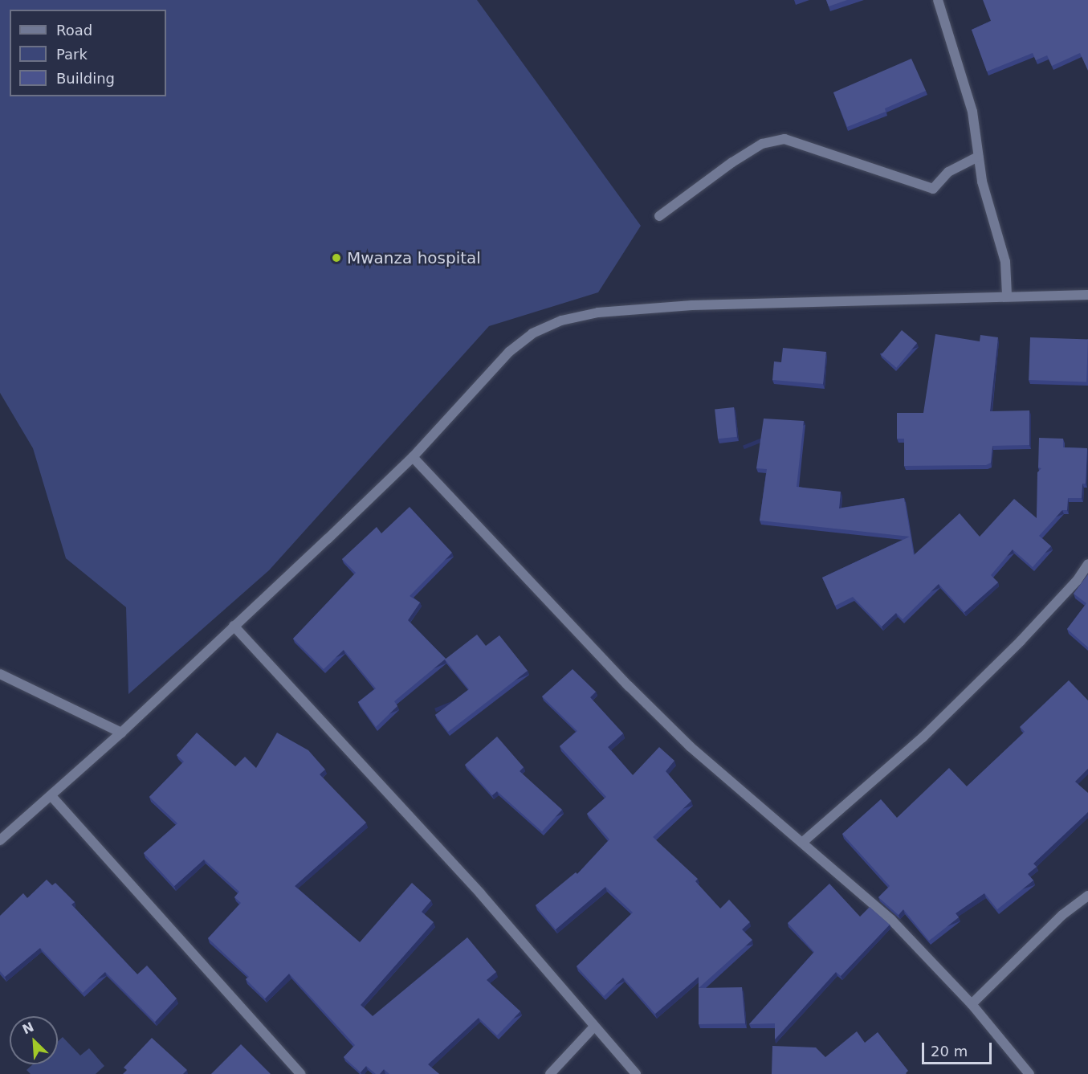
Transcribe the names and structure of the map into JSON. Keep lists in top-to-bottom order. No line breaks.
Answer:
{"places":["Mwanza hospital"],"legend":["Road","Park","Building"],"scale_bar":"20 m","north":"top left"}
